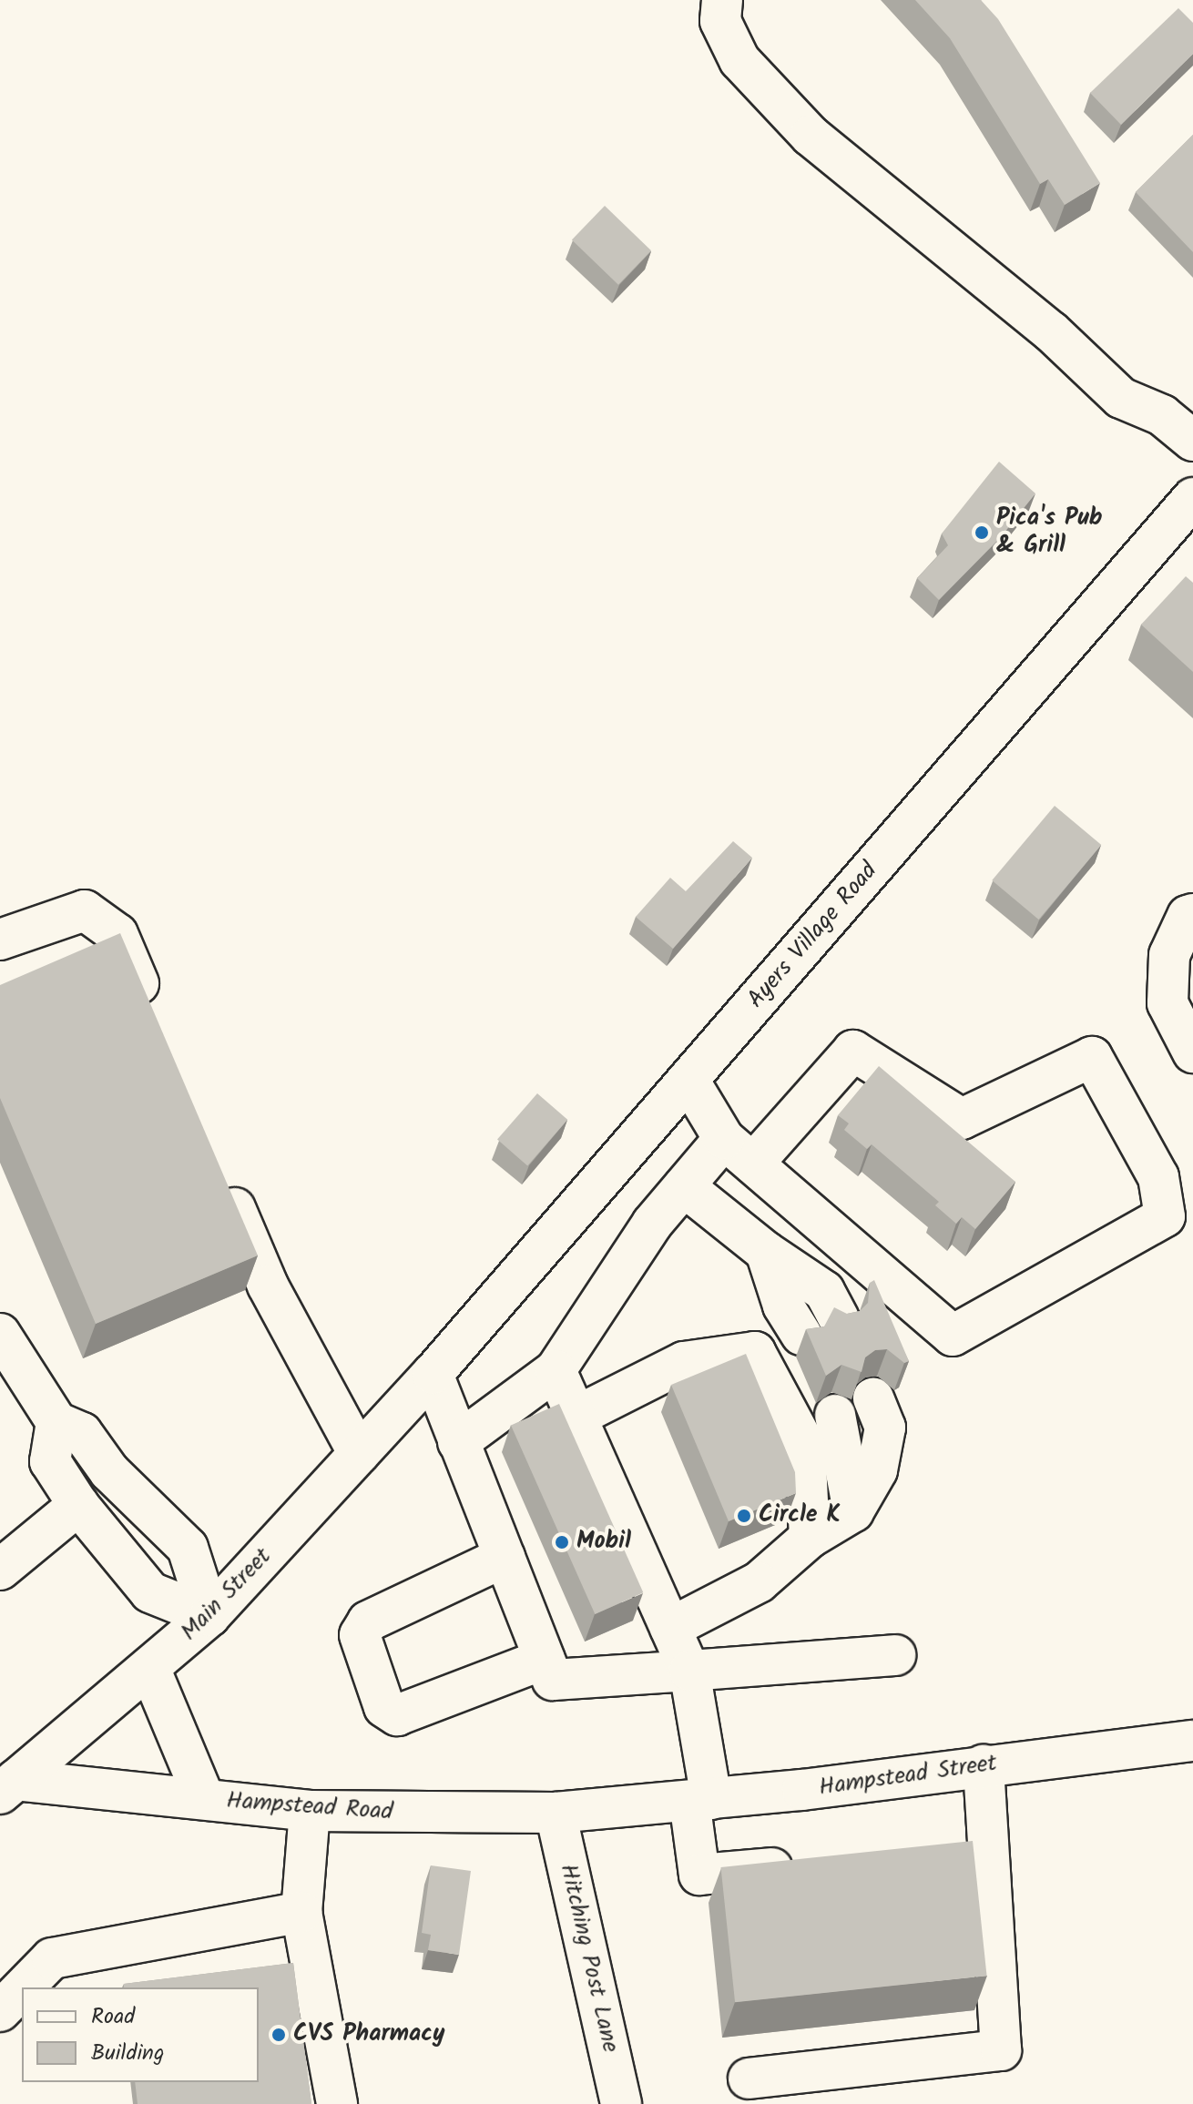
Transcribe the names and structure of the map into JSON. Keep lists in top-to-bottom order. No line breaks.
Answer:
{"streets":{"main road":["Ayers Village Road","Main Street","Hampstead Street","Hampstead Road","Hitching Post Lane"]},"crossings":[["Ayers Village Road","Main Street"],["Main Street","Hampstead Road"],["Hampstead Street","Hampstead Road"],["Hampstead Road","Hitching Post Lane"]],"places":["Pica's Pub & Grill","Circle K","Mobil","CVS Pharmacy"],"legend":["Road","Building"]}
